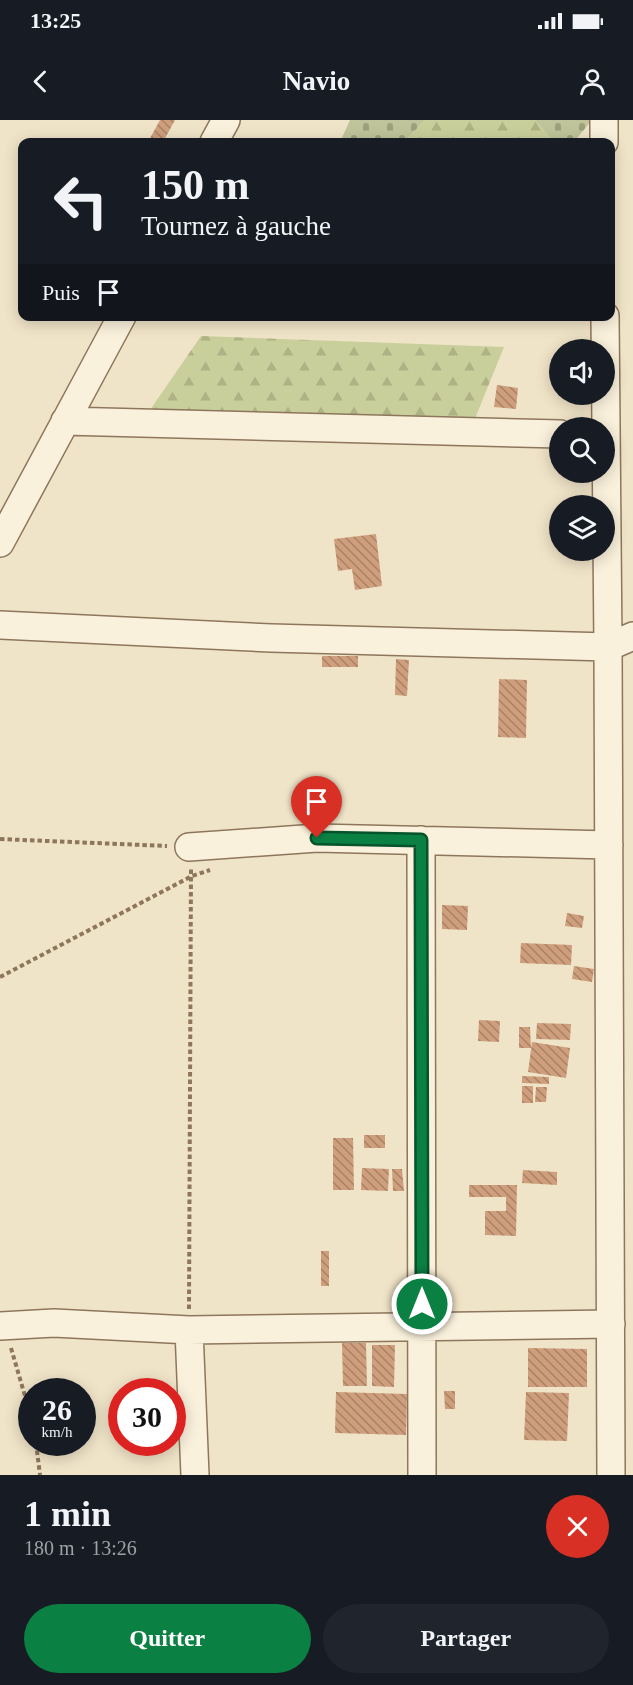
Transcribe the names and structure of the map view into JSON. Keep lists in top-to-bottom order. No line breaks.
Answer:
{"page":{"status":"13:25","header":"Navio","turn":["150 m","Tournez à gauche"],"then":"Puis","speed":"26 km/h","limit":"30","heading":["1 min","180 m · 13:26"],"buttons":["Quitter","Partager"]}}
